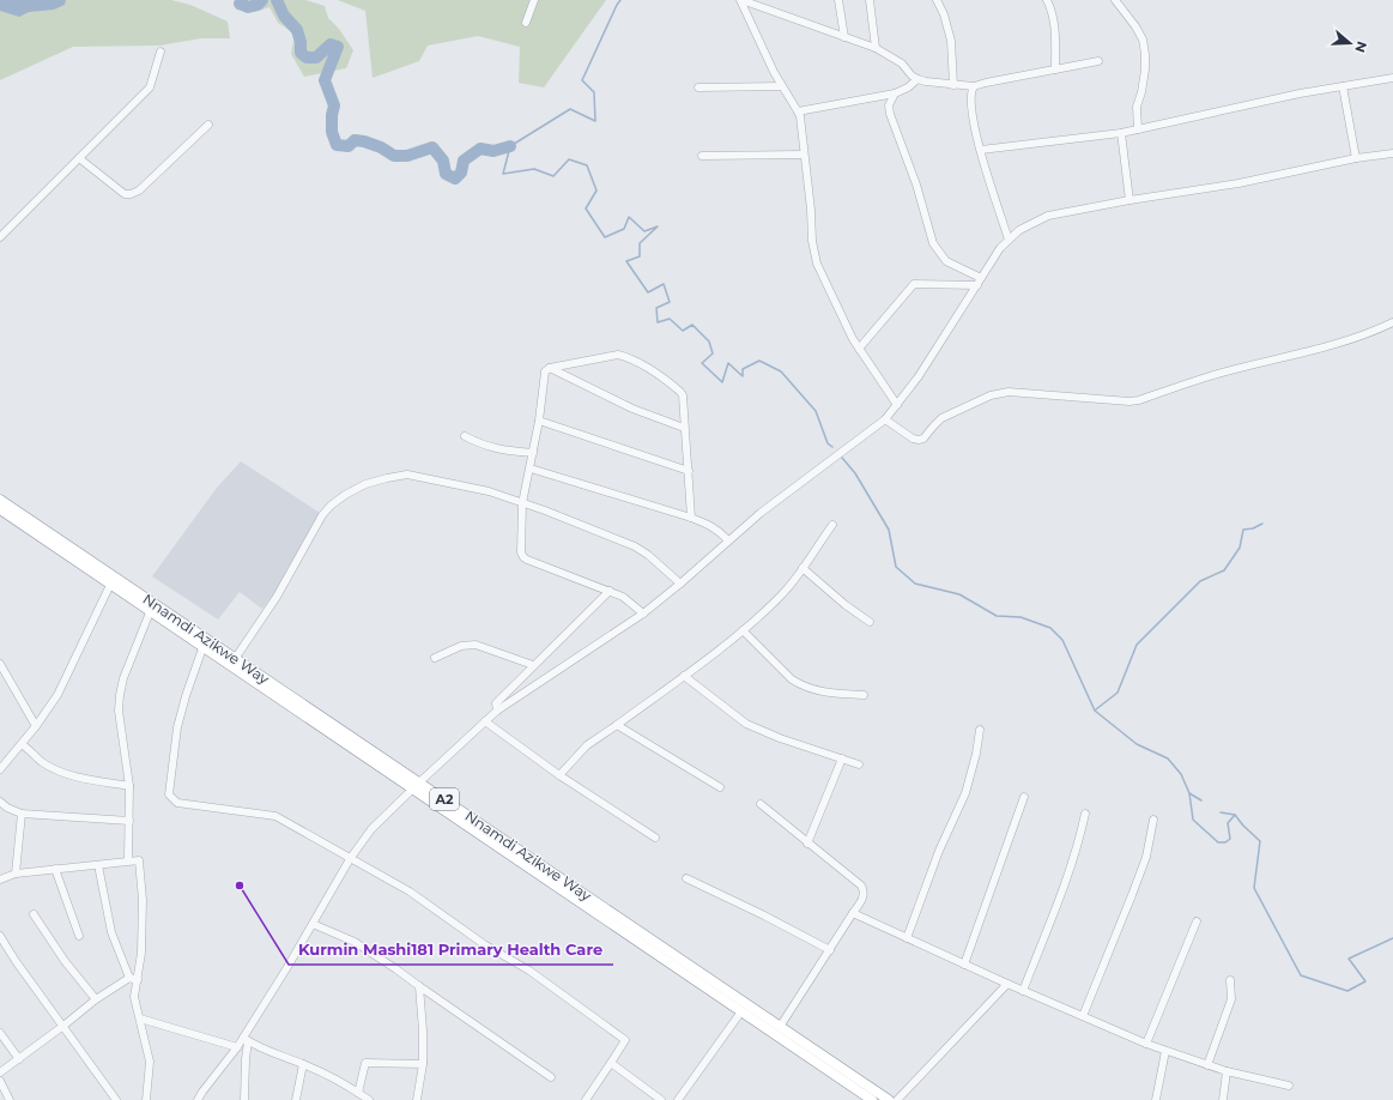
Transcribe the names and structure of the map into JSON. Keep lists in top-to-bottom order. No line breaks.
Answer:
{"streets":{"highway":["Nnamdi Azikwe Way","A2"]},"places":["Kurmin Mashi181 Primary Health Care"],"north":"right"}
